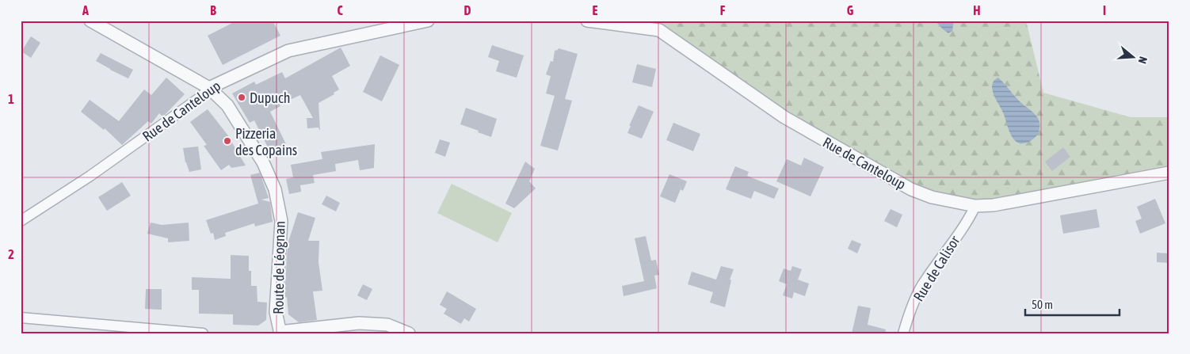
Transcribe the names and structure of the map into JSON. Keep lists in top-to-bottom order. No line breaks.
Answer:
{"streets":{"street":["Rue de Canteloup","Route de Léognan","Rue de Calisor"]},"crossings":[["Rue de Canteloup","Route de Léognan"],["Rue de Canteloup","Rue de Calisor"]],"places":["Dupuch","Pizzeria des Copains"],"scale_bar":"50 m","north":"right","grid":{"columns":["A","B","C","D","E","F","G","H","I"],"rows":["1","2"]}}
